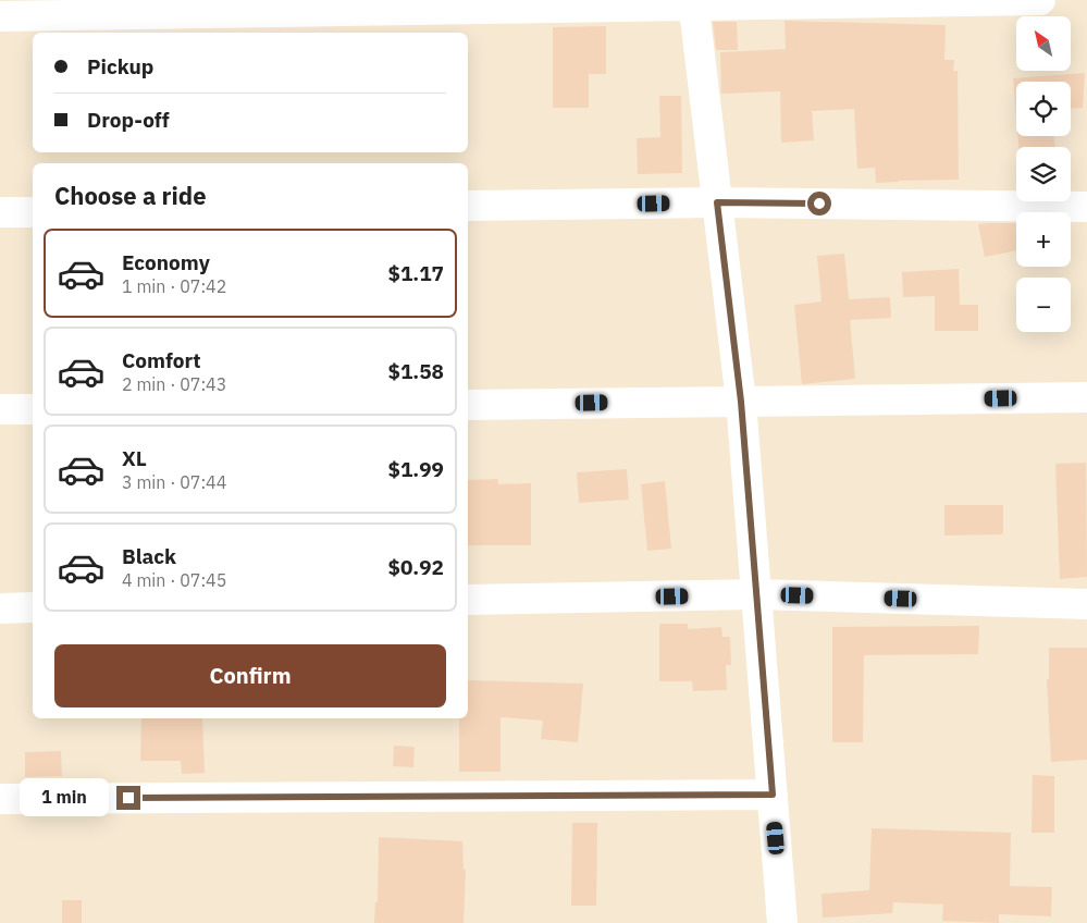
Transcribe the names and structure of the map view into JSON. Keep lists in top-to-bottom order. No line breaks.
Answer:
{"north":"top left","page":{"map_buttons":["+","−"],"banner":["Pickup","Drop-off"],"heading":"Choose a ride","list":[{"name":"Economy","note":"1 min · 07:42","value":"$1.17"},{"name":"Comfort","note":"2 min · 07:43","value":"$1.58"},{"name":"XL","note":"3 min · 07:44","value":"$1.99"},{"name":"Black","note":"4 min · 07:45","value":"$0.92"}],"buttons":"Confirm","bubble":"1 min"}}
